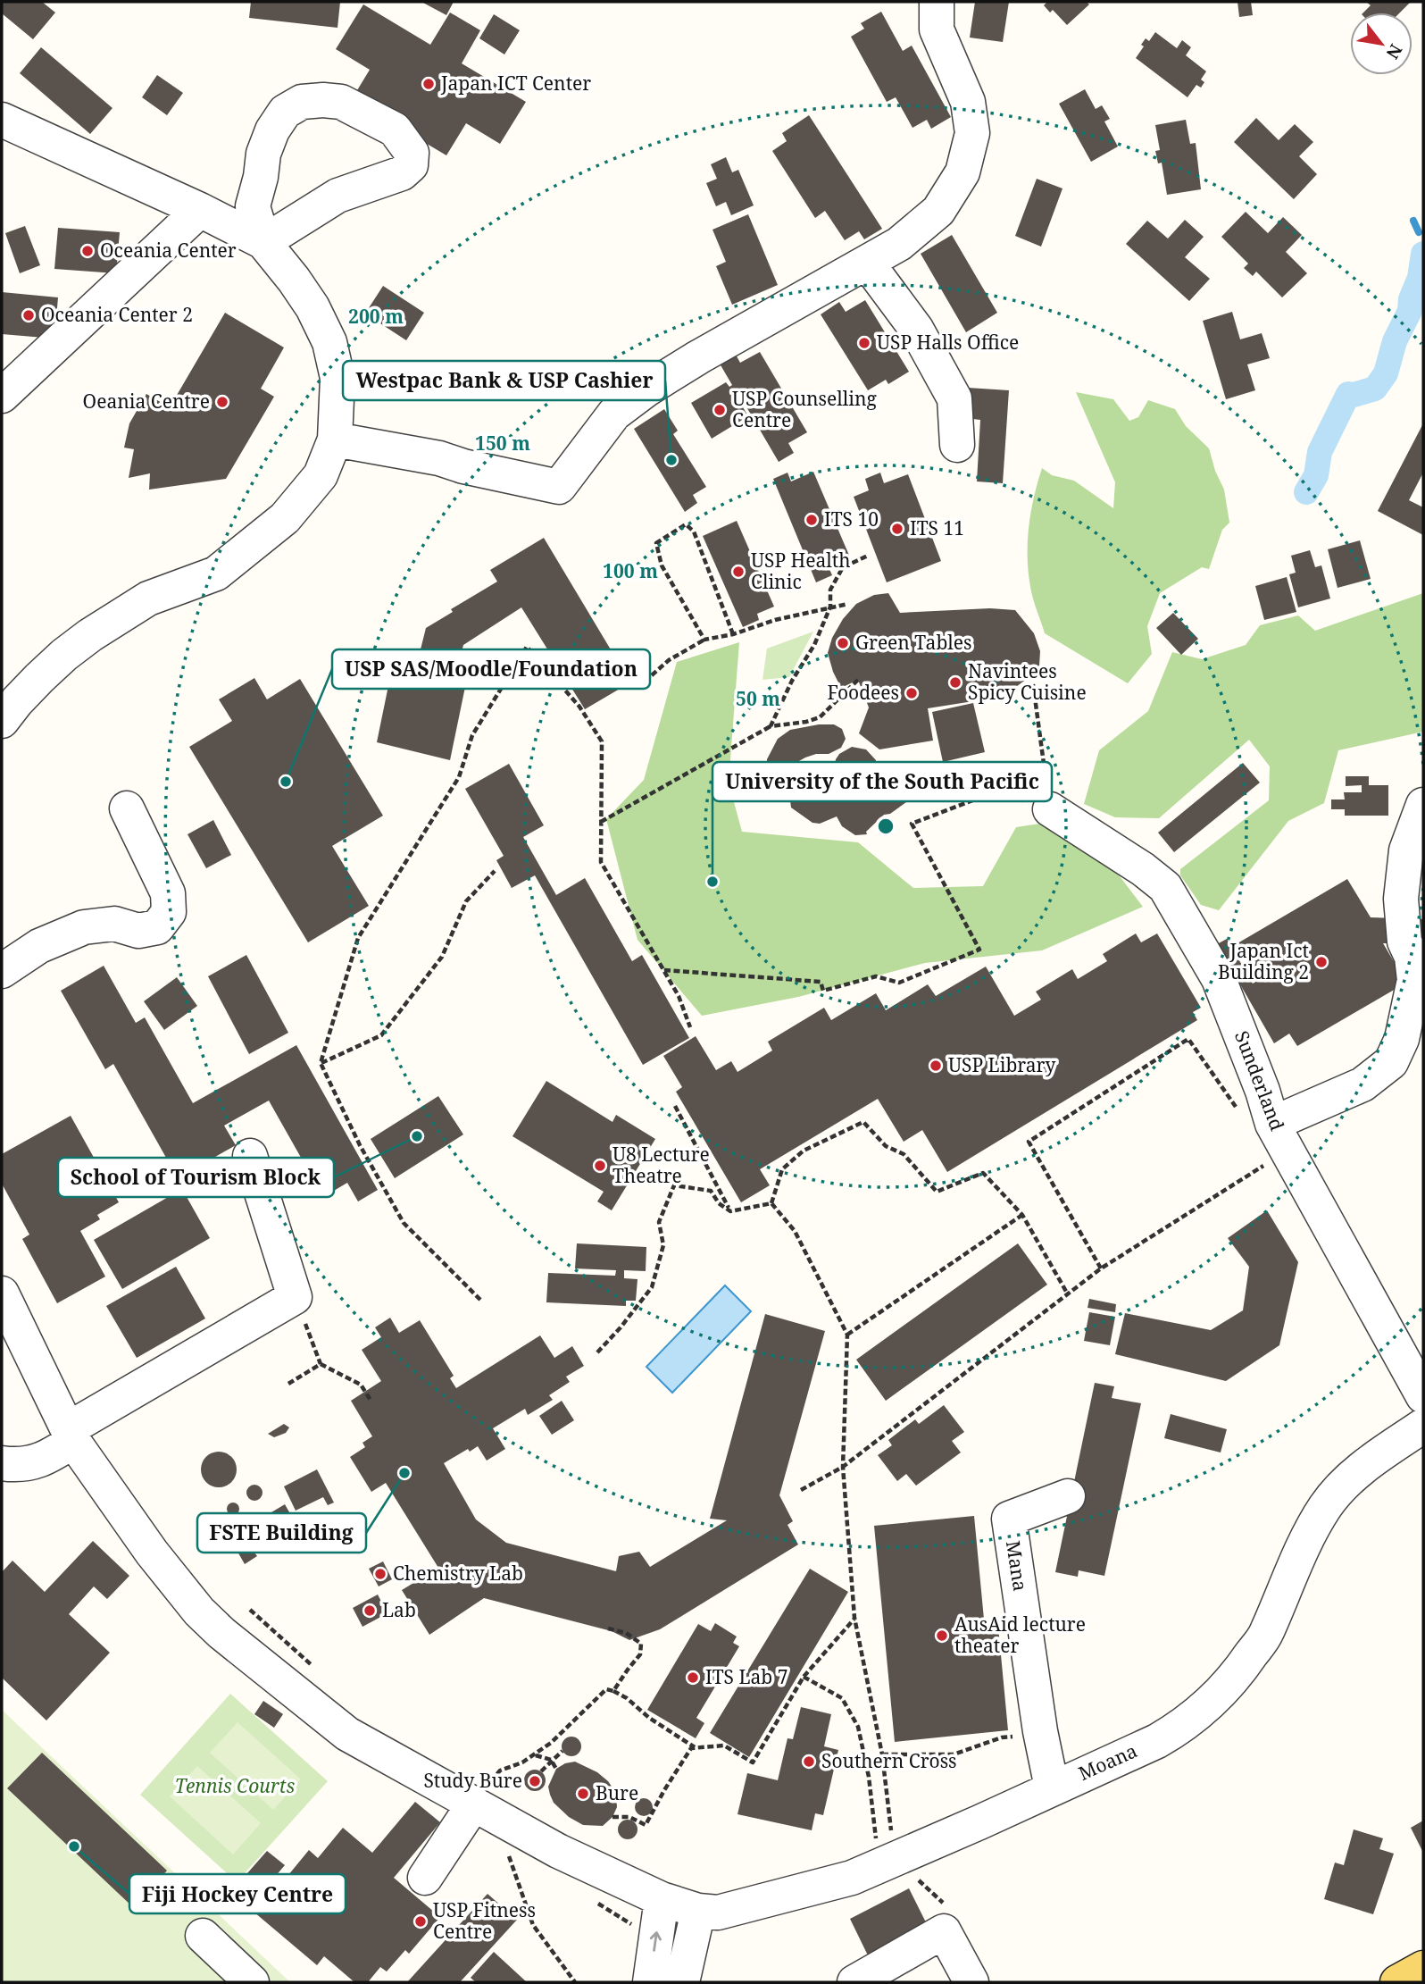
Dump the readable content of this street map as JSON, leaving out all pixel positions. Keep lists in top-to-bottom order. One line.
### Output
{"streets":{"street":["Sunderland","Mana","Moana"]},"crossings":[["Mana","Moana"]],"parks":["Tennis Courts"],"places":["Japan ICT Center","Oceania Center","Oceania Center 2","USP Halls Office","Oeania Centre","USP Counselling Centre","Westpac Bank & USP Cashier","ITS 10","ITS 11","USP Health Clinic","Green Tables","Navintees Spicy Cuisine","Foodees","USP SAS/Moodle/Foundation","University of the South Pacific","Japan Ict Building 2","USP Library","School of Tourism Block","U8 Lecture Theatre","FSTE Building","Chemistry Lab","Lab","AusAid lecture theater","ITS Lab 7","Southern Cross","Study Bure","Bure","Fiji Hockey Centre","USP Fitness Centre"],"north":"bottom right","rings":["200 m","150 m","100 m","50 m"]}
